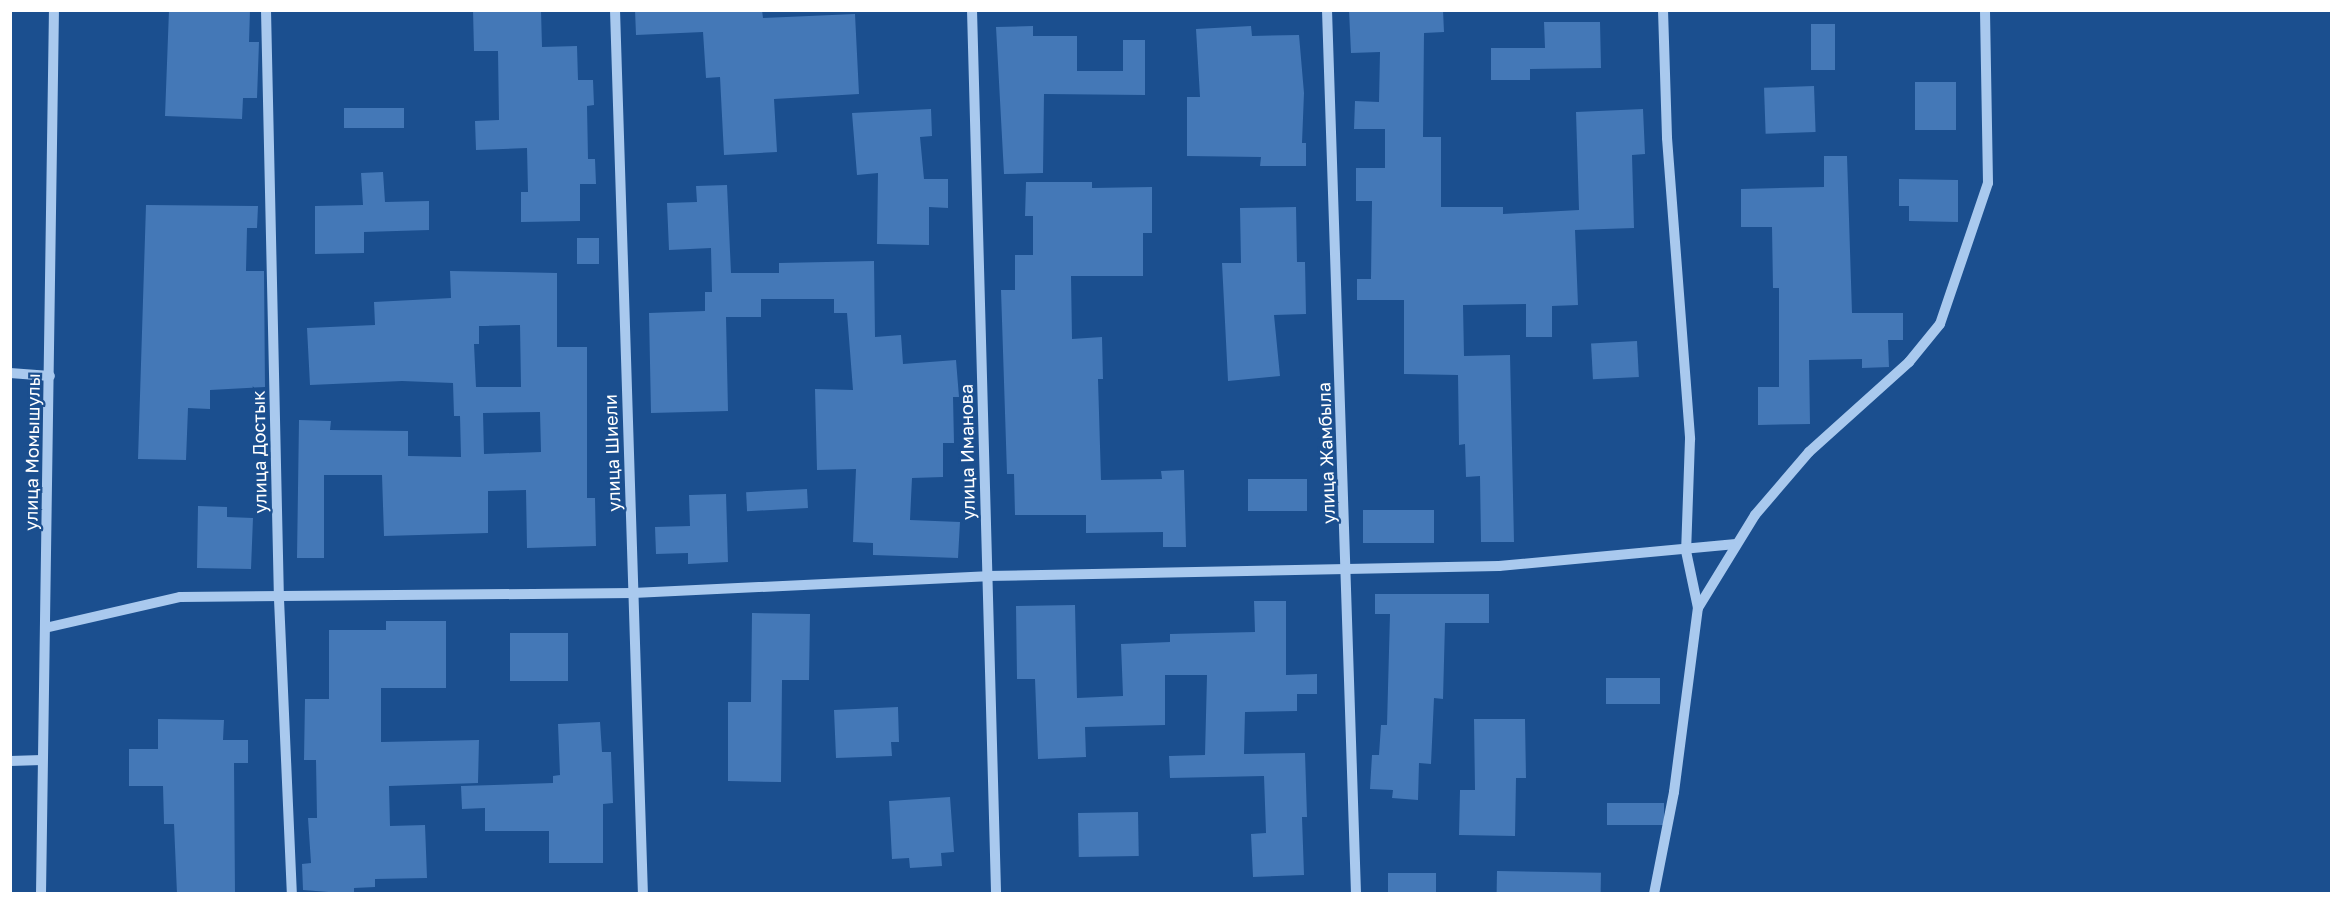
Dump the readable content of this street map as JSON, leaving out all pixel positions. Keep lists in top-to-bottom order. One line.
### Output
{"streets":{"street":["улица Момышулы","улица Достык","улица Иманова","улица Шиели","улица Жамбыла"]}}
